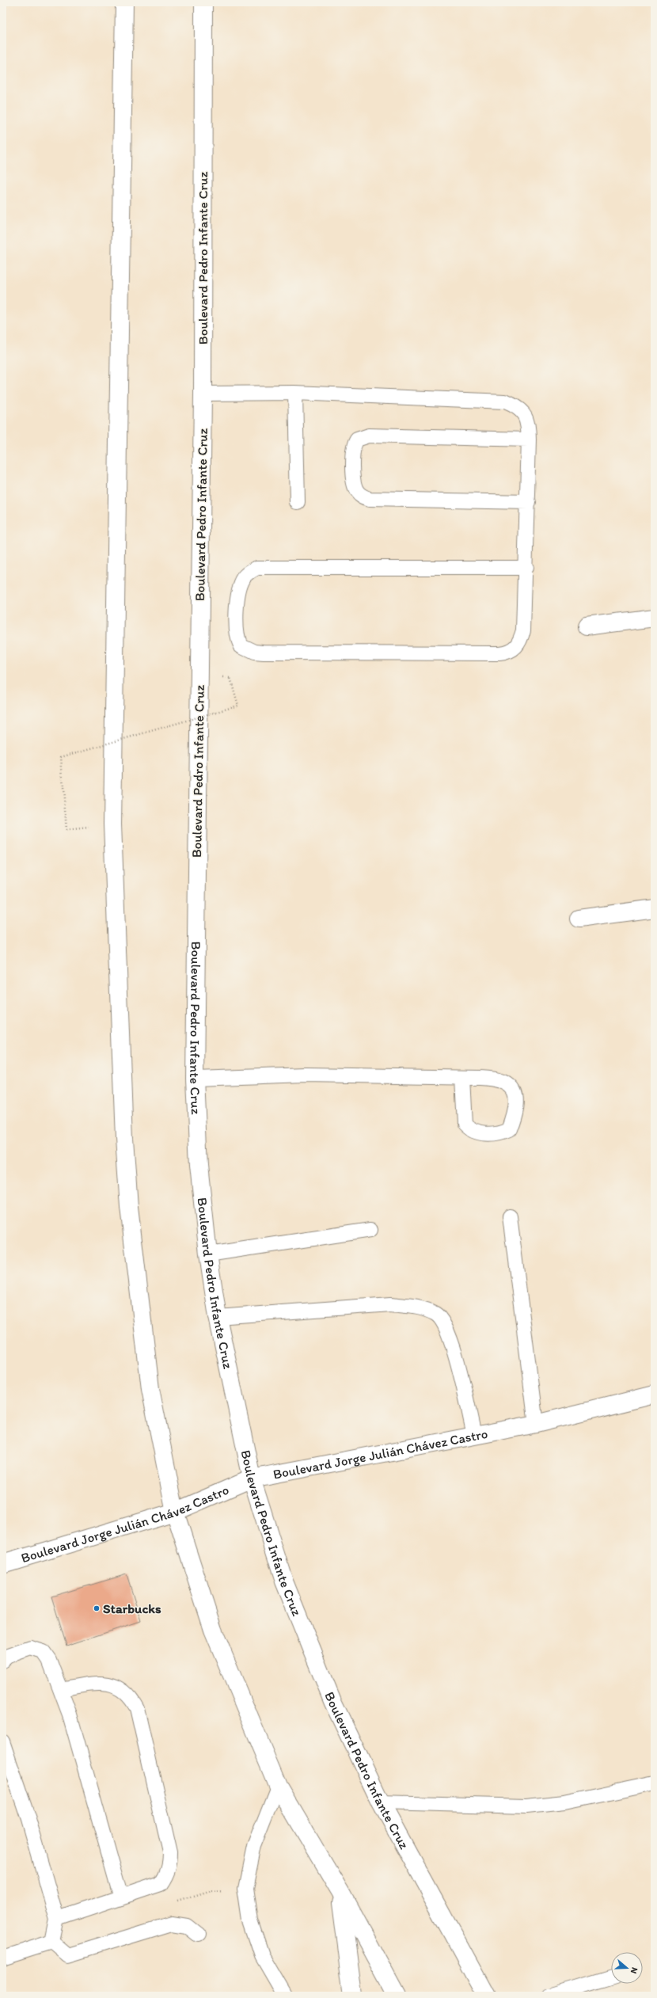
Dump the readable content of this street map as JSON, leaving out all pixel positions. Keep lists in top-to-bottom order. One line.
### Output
{"streets":{"main road":["Boulevard Pedro Infante Cruz","Boulevard Jorge Julián Chávez Castro"]},"crossings":[["Boulevard Pedro Infante Cruz","Boulevard Jorge Julián Chávez Castro"]],"places":["Starbucks"],"north":"right"}
